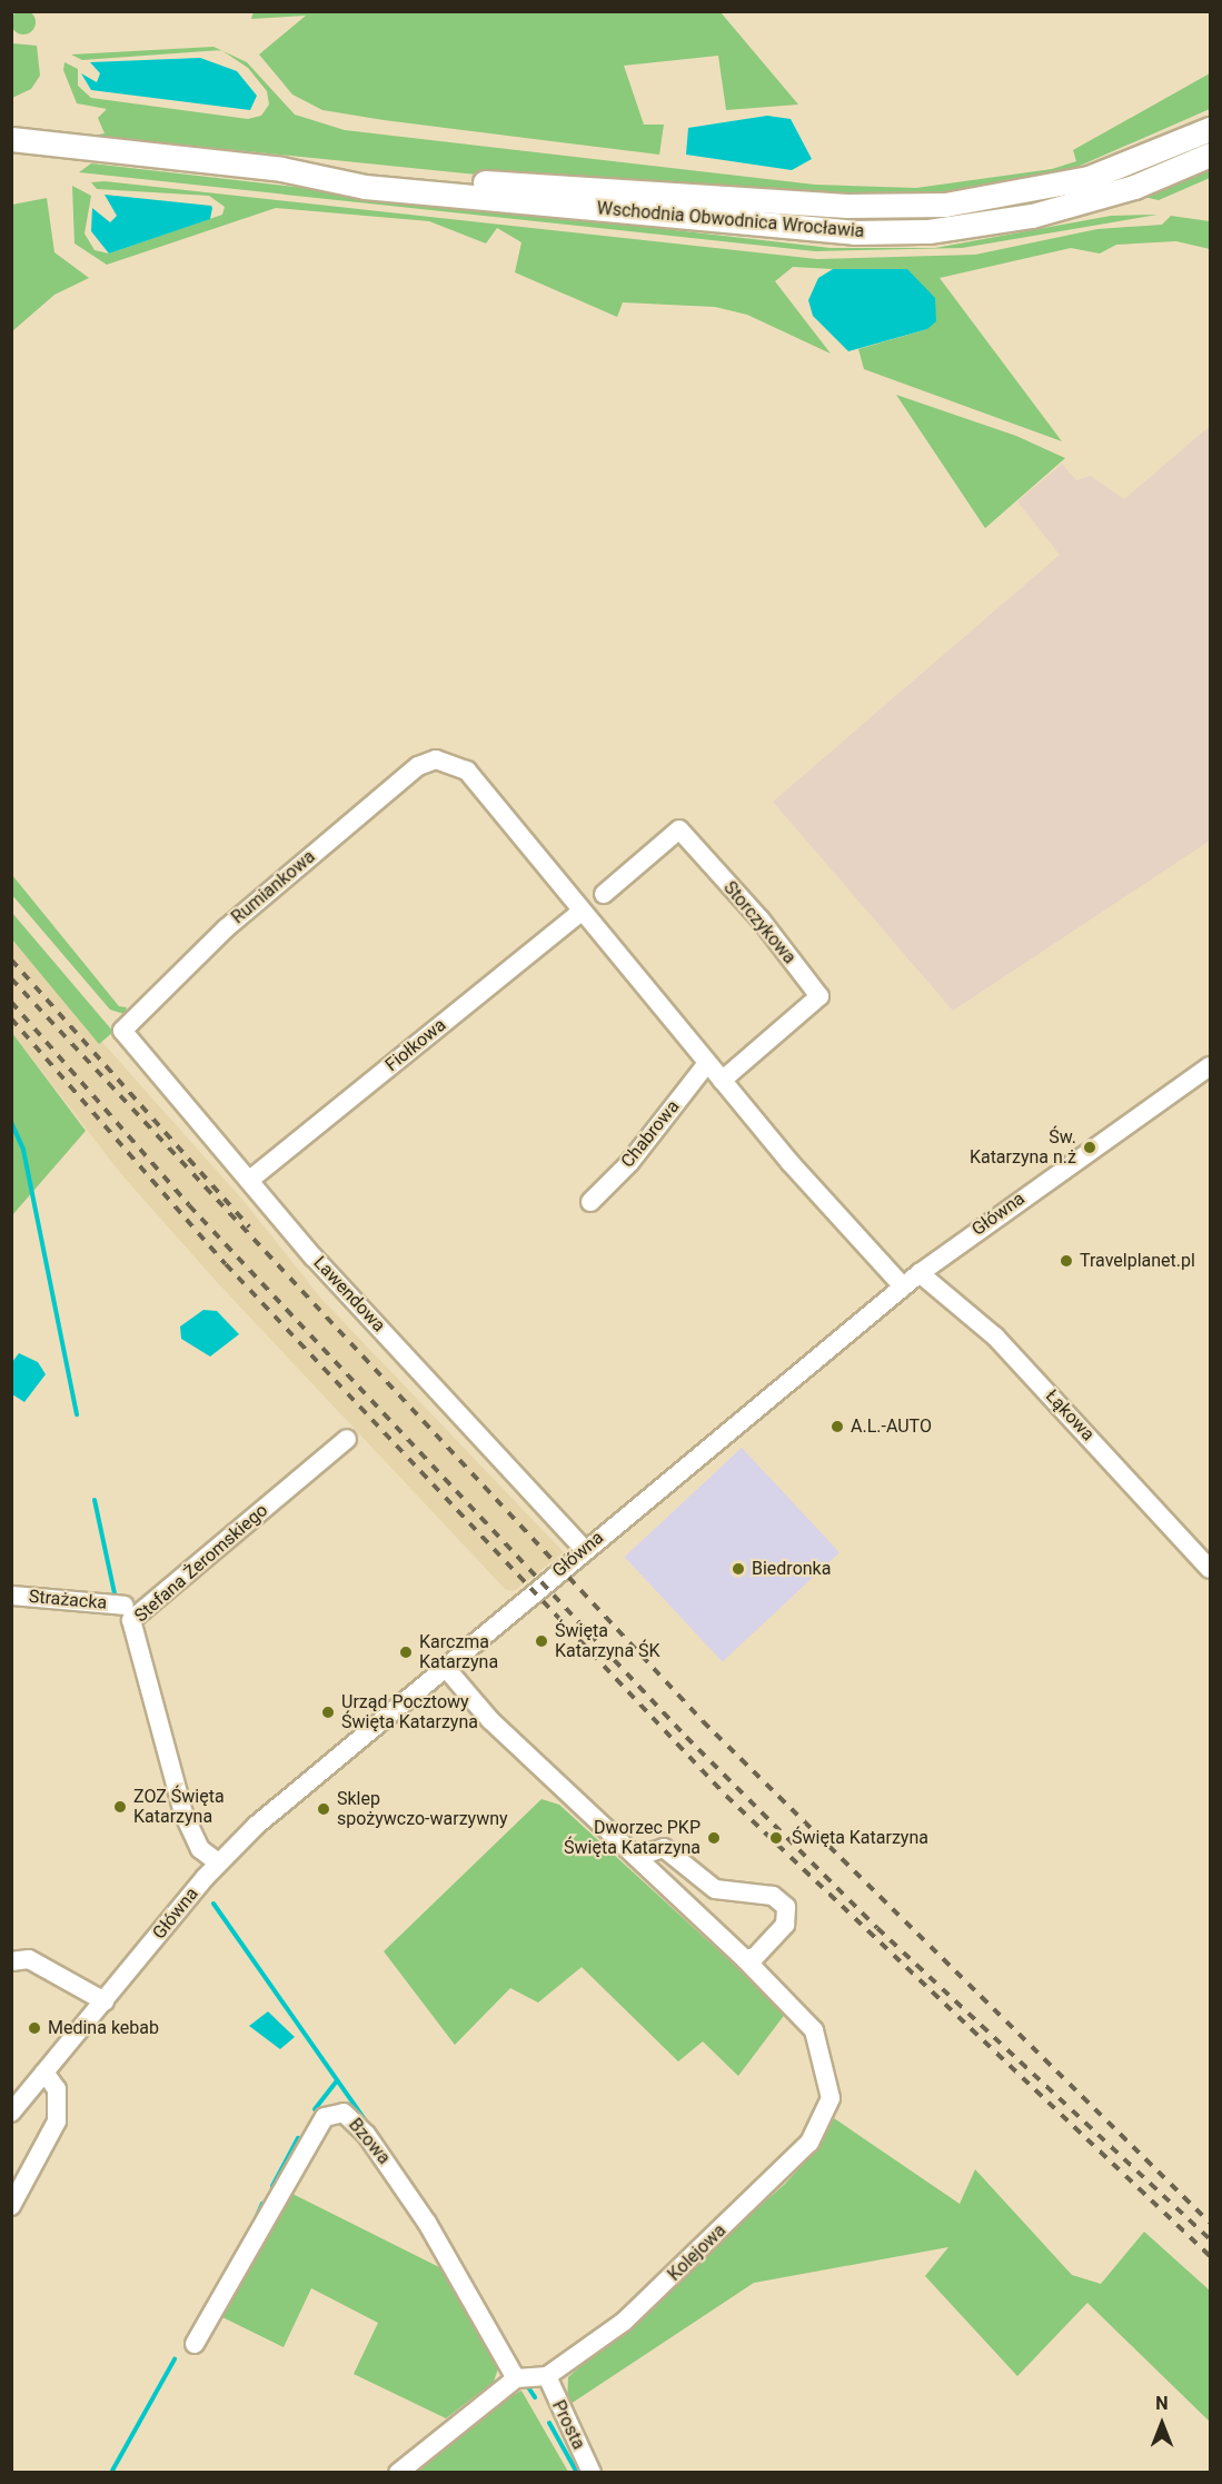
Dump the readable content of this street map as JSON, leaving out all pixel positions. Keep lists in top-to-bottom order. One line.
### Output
{"streets":{"main road":["Wschodnia Obwodnica Wrocławia"],"street":["Rumiankowa","Storczykowa","Fiołkowa","Chabrowa","Główna","Lawendowa","Łąkowa","Stefana Żeromskiego","Strażacka","Bzowa","Kolejowa","Prosta"]},"crossings":[["Rumiankowa","Fiołkowa"],["Rumiankowa","Lawendowa"],["Fiołkowa","Lawendowa"],["Główna","Lawendowa"],["Główna","Łąkowa"],["Główna","Stefana Żeromskiego"],["Główna","Kolejowa"],["Kolejowa","Prosta"]],"places":["Św. Katarzyna n.ż","Travelplanet.pl","A.L.-AUTO","Biedronka","Święta Katarzyna ŚK","Karczma Katarzyna","Urząd Pocztowy Święta Katarzyna","ZOZ Święta Katarzyna","Sklep spożywczo-warzywny","Dworzec PKP Święta Katarzyna","Święta Katarzyna","Medina kebab"],"north":"top"}
